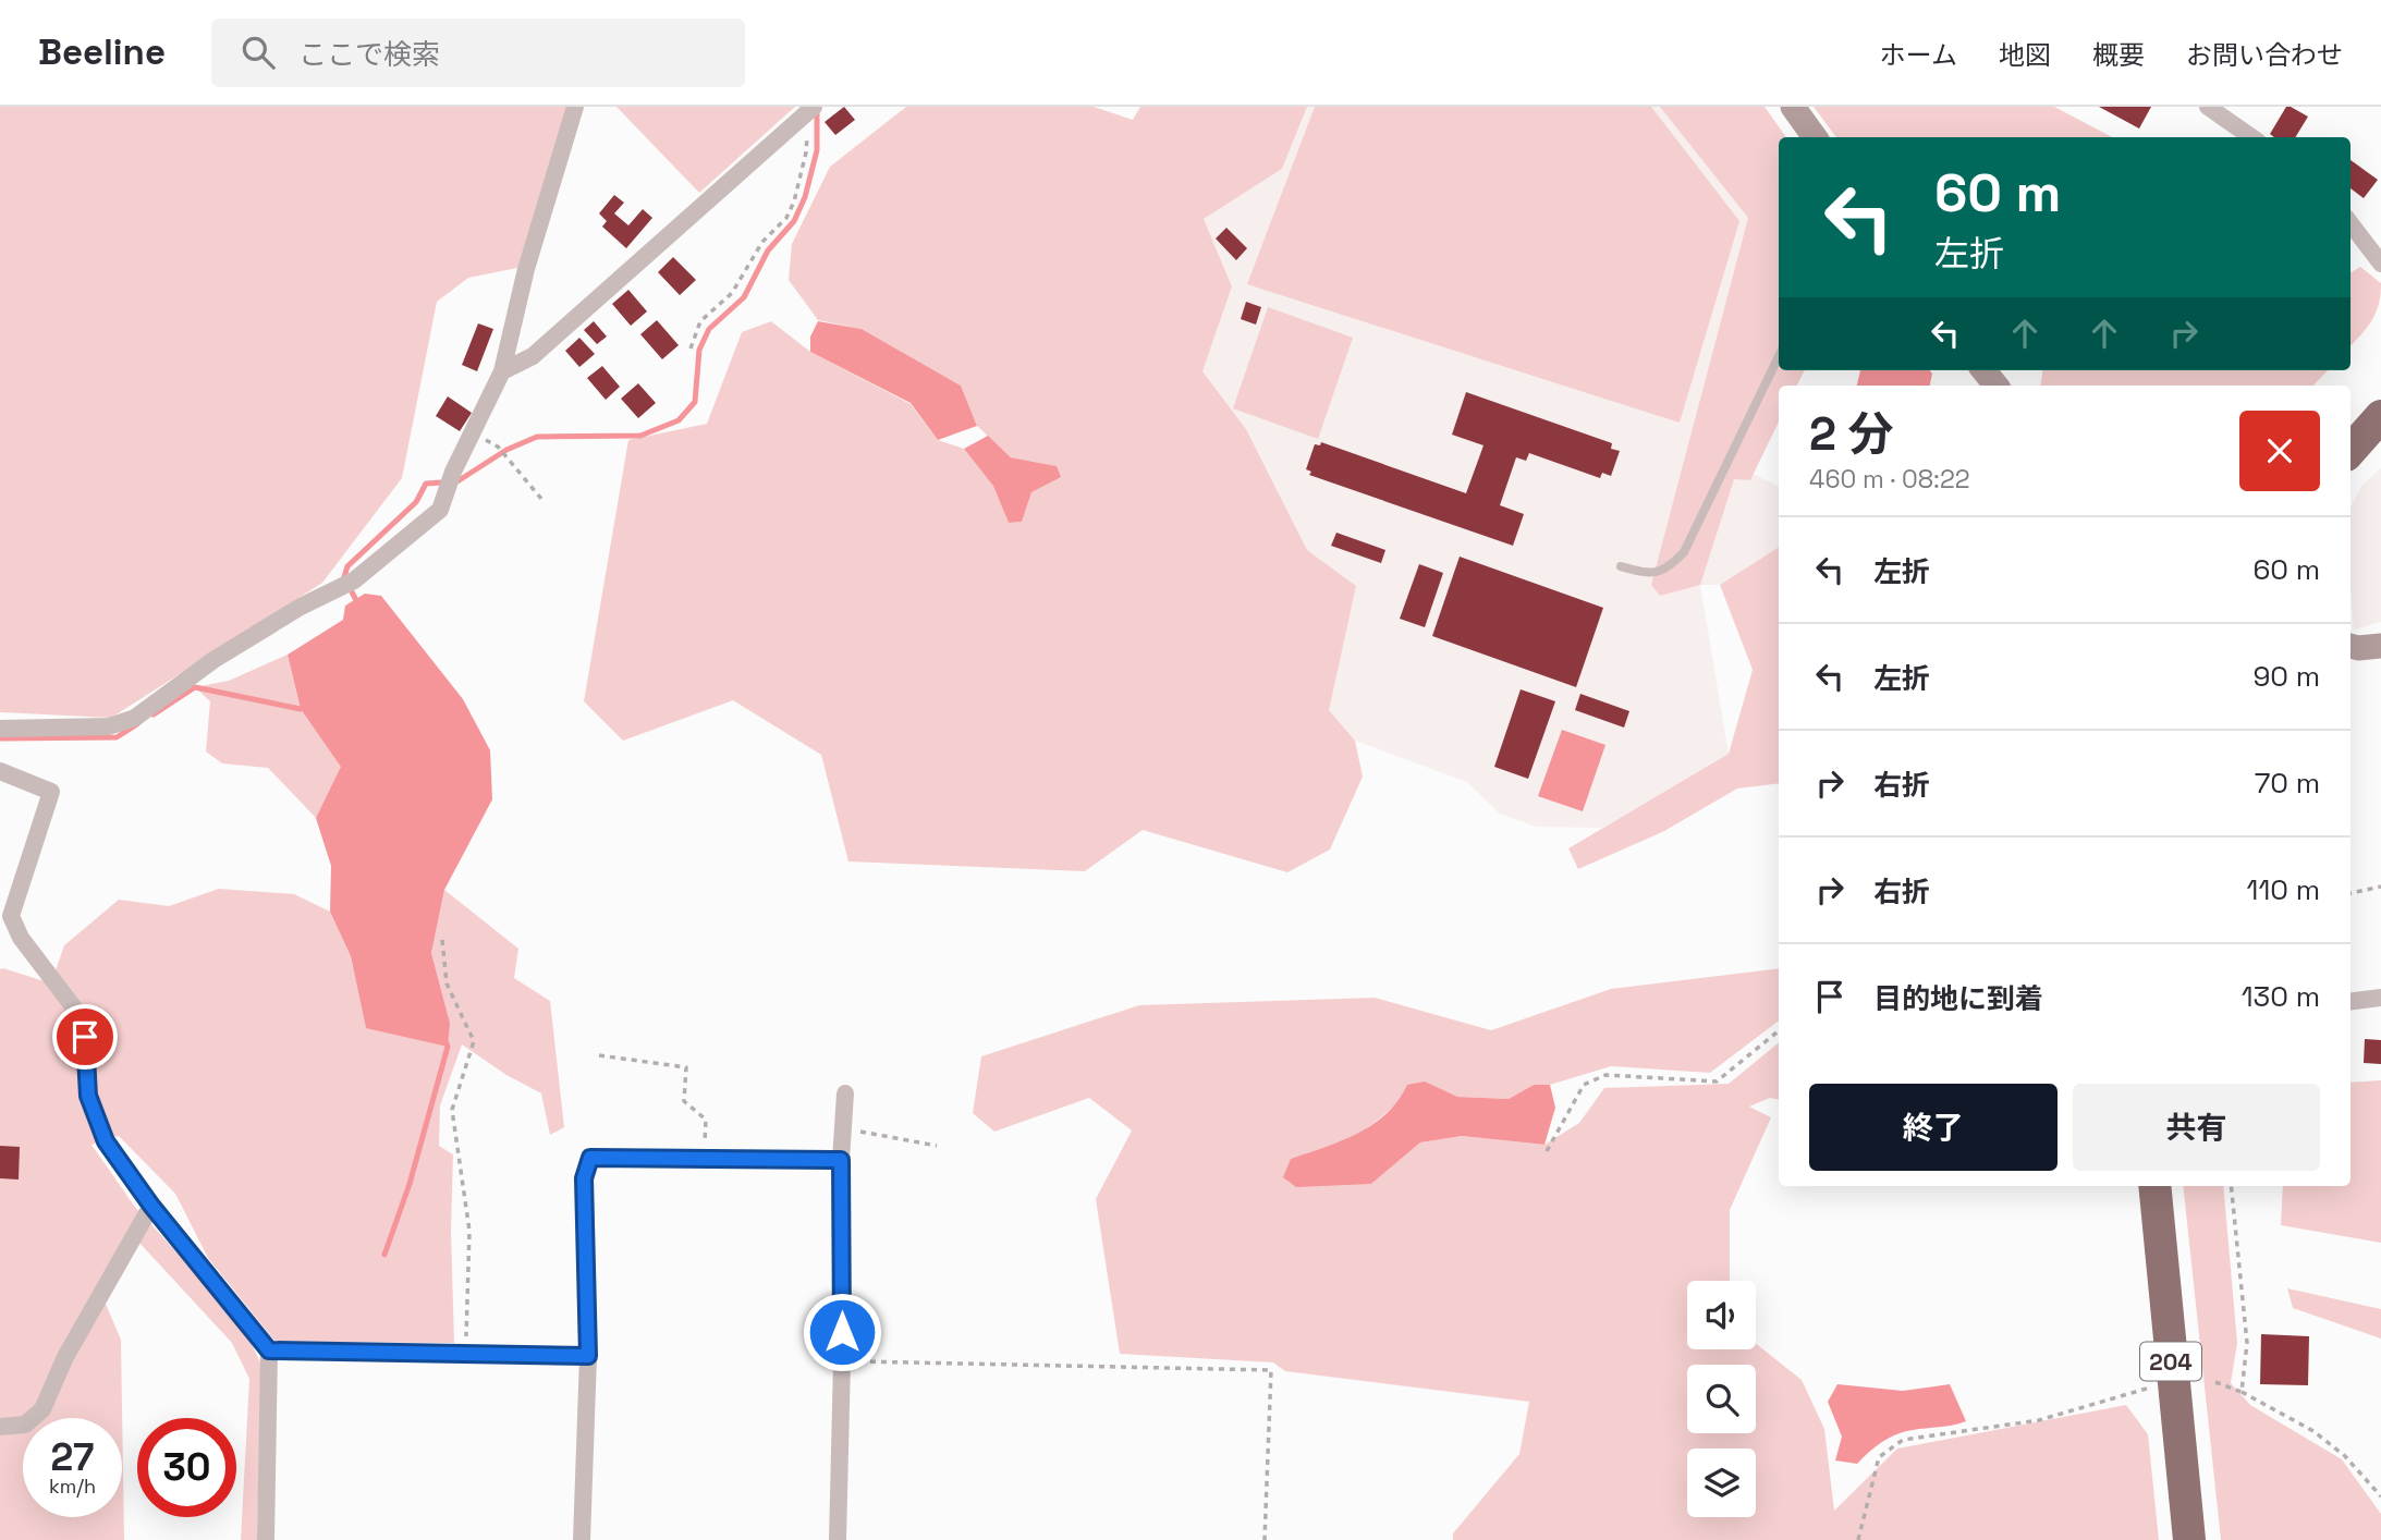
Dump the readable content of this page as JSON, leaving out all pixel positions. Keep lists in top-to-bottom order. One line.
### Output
{"streets":{"highway":["204"]},"page":{"header":"Beeline","search":"ここで検索","nav":["ホーム","地図","概要","お問い合わせ"],"turn":["60 m","左折"],"heading":["2 分","460 m · 08:22"],"list":[{"name":"左折","value":"60 m"},{"name":"左折","value":"90 m"},{"name":"右折","value":"70 m"},{"name":"右折","value":"110 m"},{"name":"目的地に到着","value":"130 m"}],"buttons":["終了","共有"],"speed":"27 km/h","limit":"30"}}
